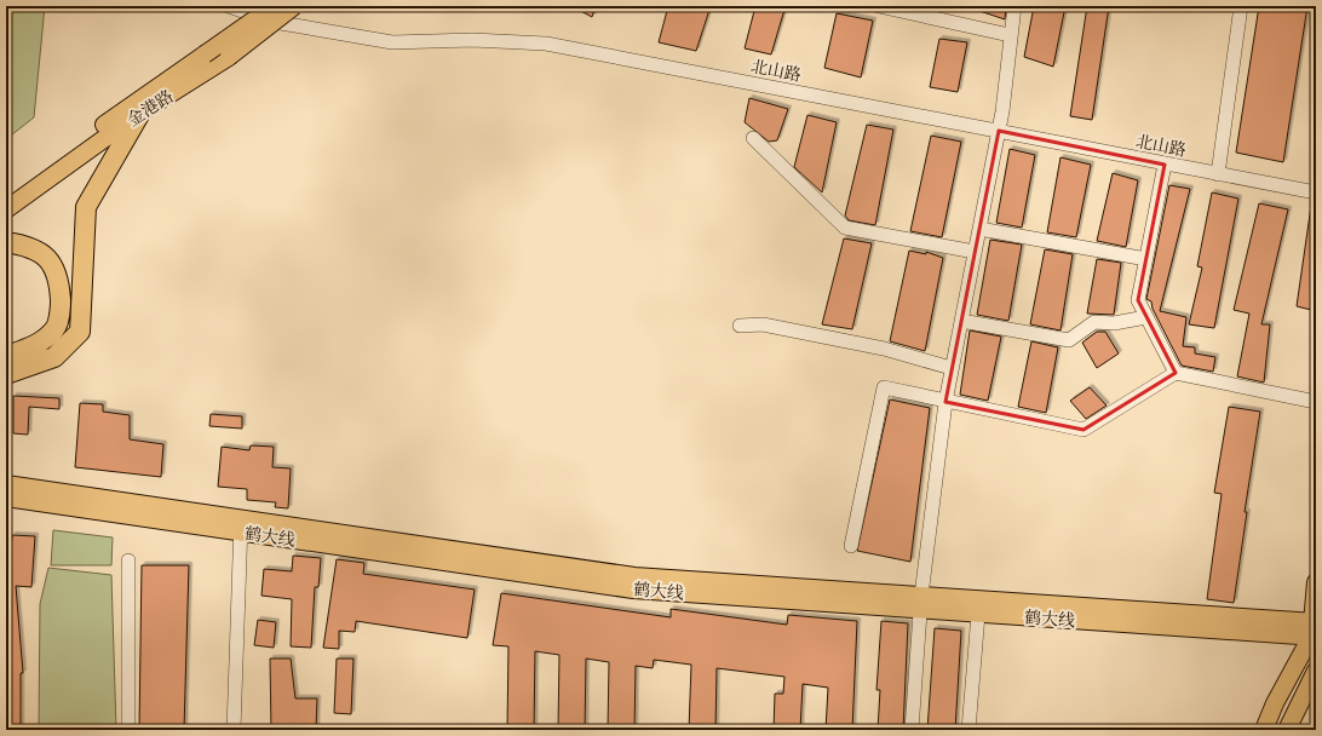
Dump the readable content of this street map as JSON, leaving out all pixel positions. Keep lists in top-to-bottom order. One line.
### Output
{"streets":{"main road":["金港路","鹤大线"],"street":["北山路"]}}
